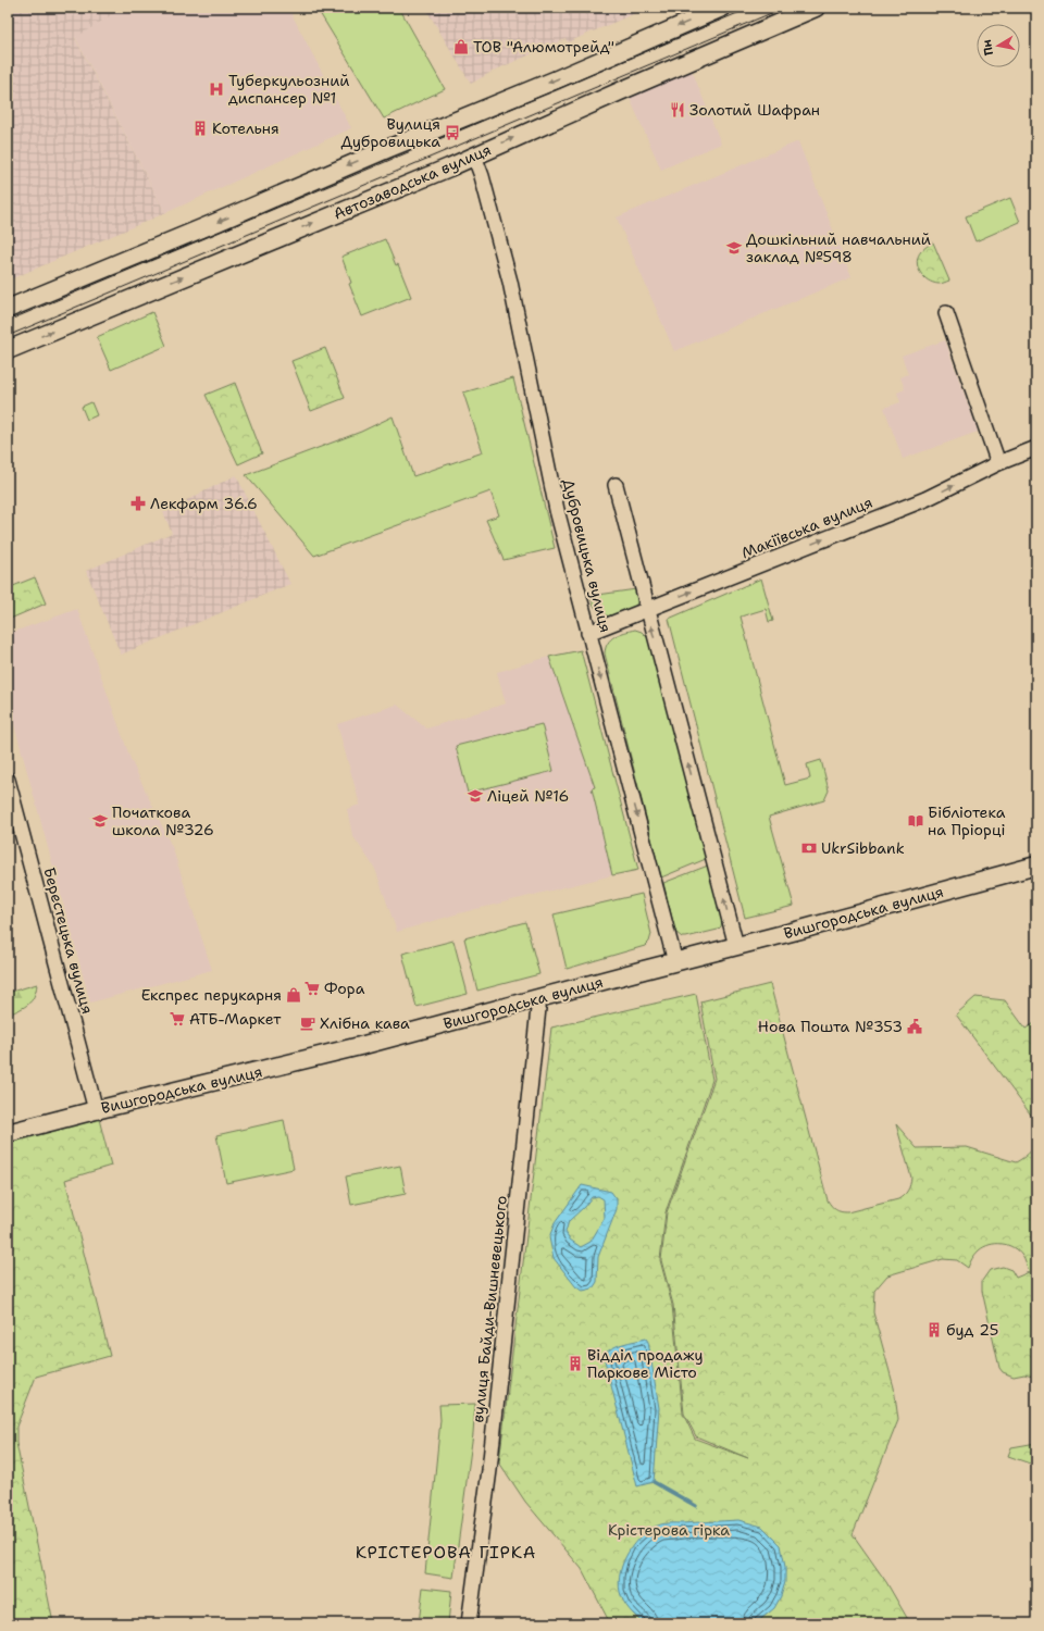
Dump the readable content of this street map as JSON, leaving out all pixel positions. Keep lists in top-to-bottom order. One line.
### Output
{"streets":{"main road":["Автозаводська вулиця","Вишгородська вулиця"],"street":["Макіївська вулиця","Дубровицька вулиця","Берестецька вулиця","вулиця Байди-Вишневецького"]},"crossings":[["Автозаводська вулиця","Дубровицька вулиця"],["Макіївська вулиця","Дубровицька вулиця"],["Дубровицька вулиця","Вишгородська вулиця"],["Вишгородська вулиця","Берестецька вулиця"],["Вишгородська вулиця","вулиця Байди-Вишневецького"]],"one_way":["Макіївська вулиця"],"districts":["КРІСТЕРОВА ГІРКА"],"parks":["Крістерова гірка"],"places":{"shop":["ТОВ \"Алюмотрейд\"","Експрес перукарня"],"hospital":["Туберкульозний диспансер №1"],"restaurant":["Золотий Шафран"],"building":["Котельня","буд 25","Відділ продажу Паркове Місто"],"bus stop":["Вулиця Дубровицька"],"school or university":["Дошкільний навчальний заклад №598","Ліцей №16","Початкова школа №326"],"pharmacy":["Лекфарм 36.6"],"library":["Бібліотека на Пріорці"],"bank":["UkrSibbank"],"supermarket":["Фора","АТБ-Маркет"],"cafe":["Хлібна кава"],"public building":["Нова Пошта №353"]},"north":"left"}
